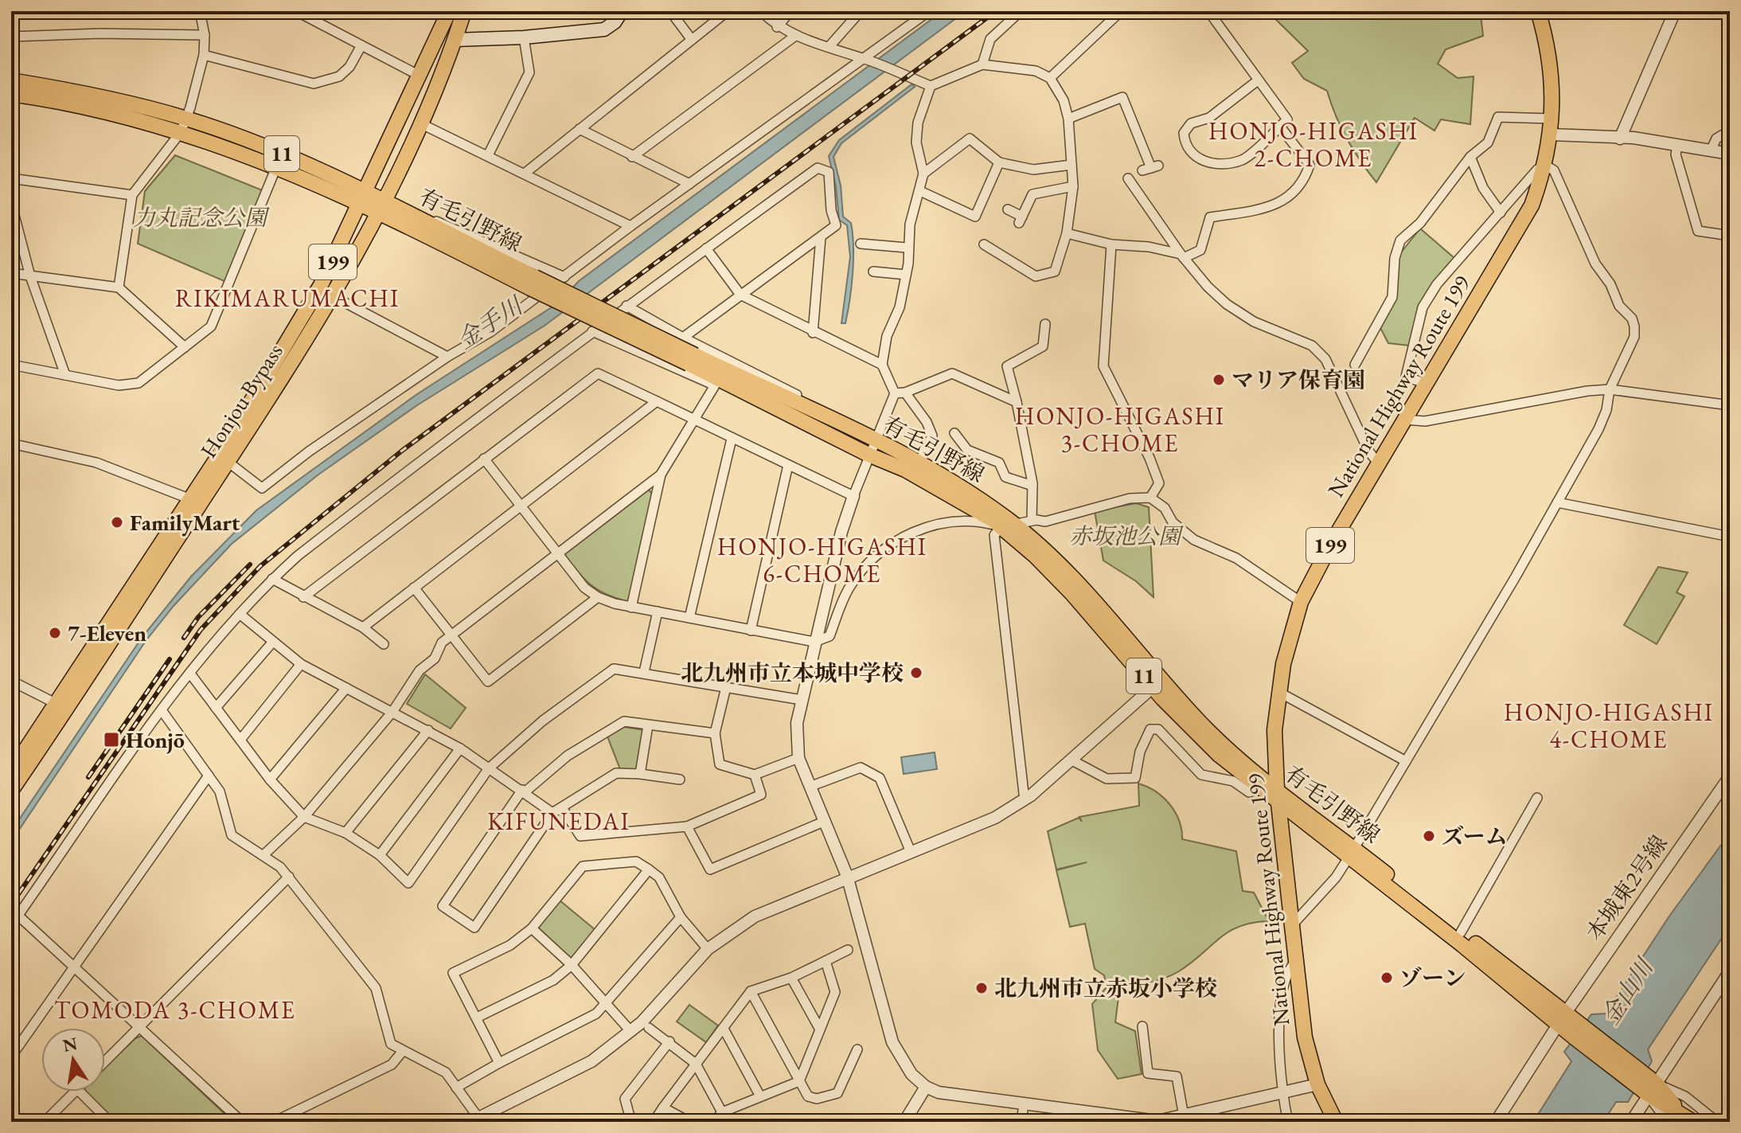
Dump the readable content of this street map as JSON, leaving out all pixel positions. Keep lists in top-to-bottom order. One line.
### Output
{"streets":{"main road":["11","有毛引野線","199","National Highway Route 199","Honjou Bypass"],"street":["本城東2号線"]},"crossings":[["有毛引野線","National Highway Route 199"],["有毛引野線","Honjou Bypass"],["有毛引野線","本城東2号線"]],"districts":["HONJO-HIGASHI 2-CHOME","RIKIMARUMACHI","HONJO-HIGASHI 3-CHOME","HONJO-HIGASHI 6-CHOME","HONJO-HIGASHI 4-CHOME","KIFUNEDAI","TOMODA 3-CHOME"],"water":["金手川","金山川"],"parks":["力丸記念公園","赤坂池公園"],"places":{"other":["マリア保育園","FamilyMart","7-Eleven","北九州市立本城中学校","ズーム","ゾーン","北九州市立赤坂小学校"],"transit":["Honjō"]},"north":"top"}
